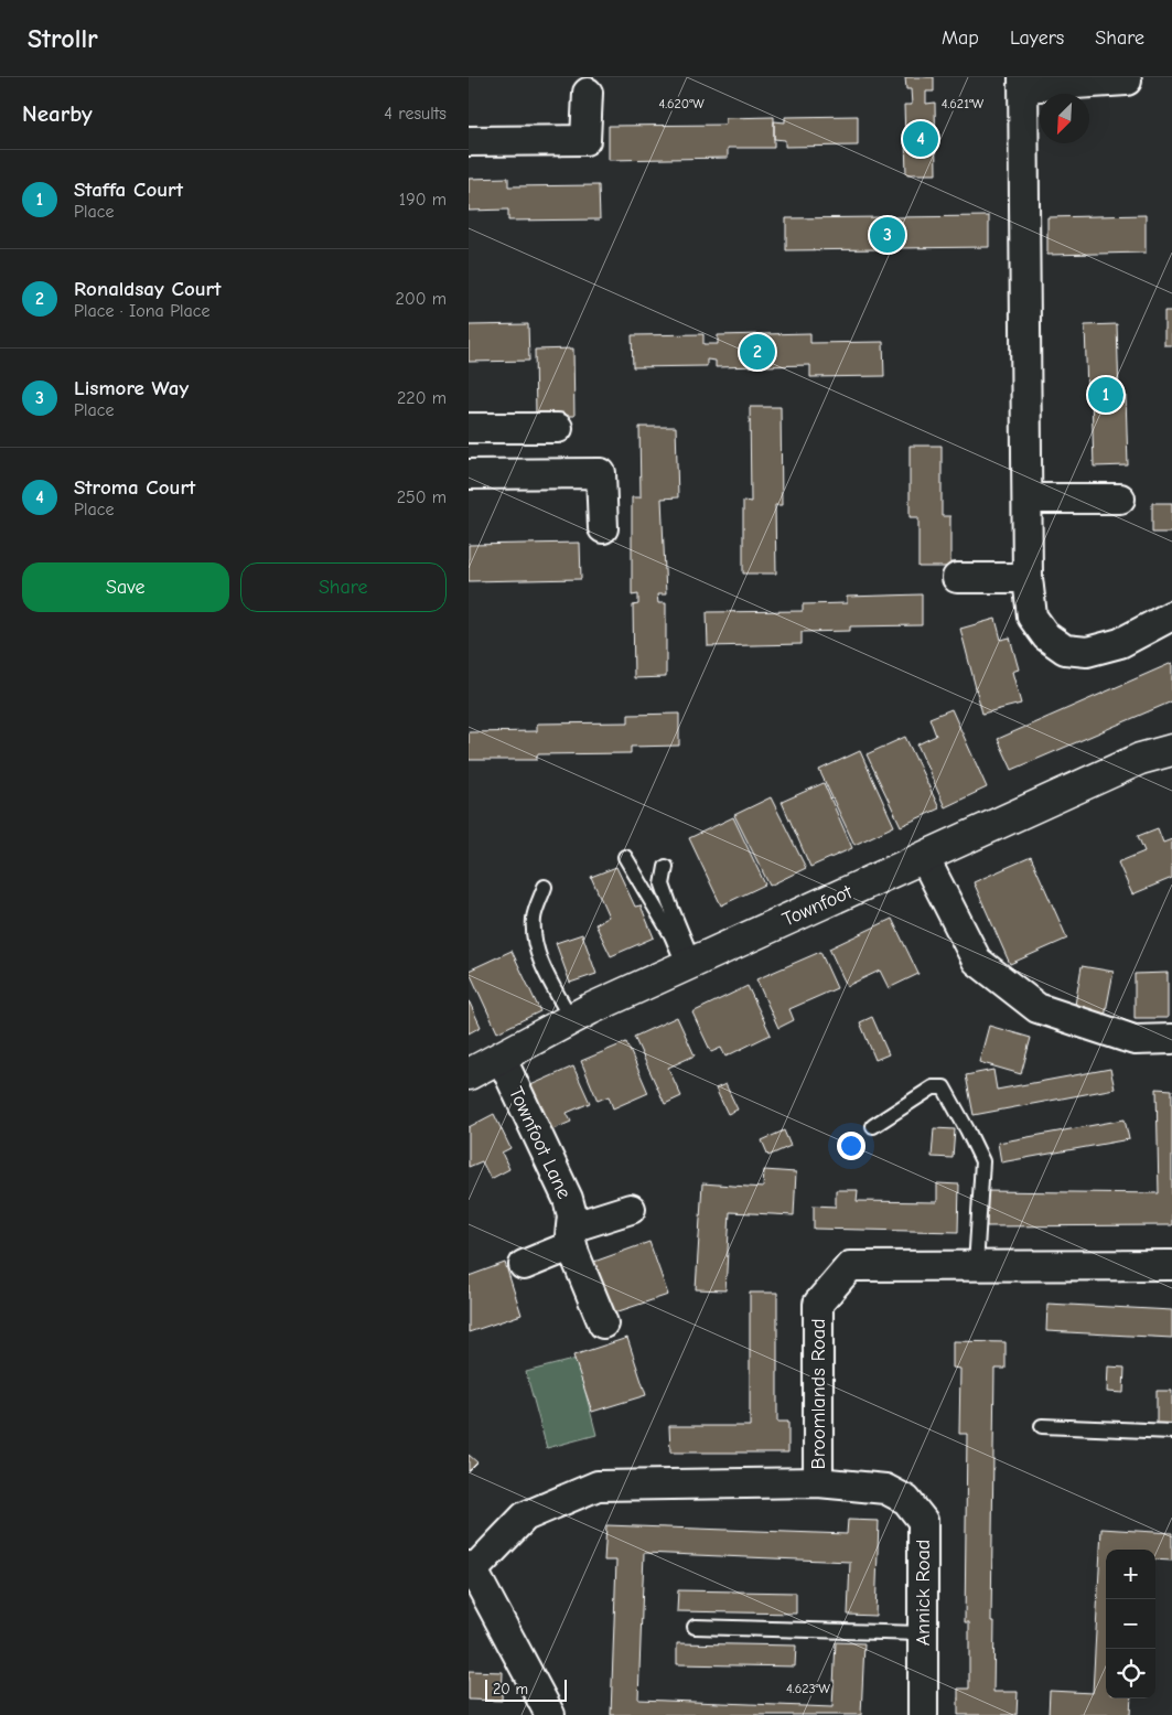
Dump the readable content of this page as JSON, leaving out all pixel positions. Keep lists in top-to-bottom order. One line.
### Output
{"streets":{"main road":["Townfoot"],"street":["Townfoot Lane","Broomlands Road","Annick Road"]},"crossings":[["Townfoot","Townfoot Lane"],["Broomlands Road","Annick Road"]],"scale_bar":"20 m","north":"bottom left","page":{"header":"Strollr","nav":["Map","Layers","Share"],"heading":["Nearby","4 results"],"pins":["4","3","2","1"],"list":[{"mark":"1","name":"Staffa Court","note":"Place","value":"190 m"},{"mark":"2","name":"Ronaldsay Court","note":"Place · Iona Place","value":"200 m"},{"mark":"3","name":"Lismore Way","note":"Place","value":"220 m"},{"mark":"4","name":"Stroma Court","note":"Place","value":"250 m"}],"buttons":["Save","Share"],"map_buttons":["+","−"],"scale":"20 m"},"coordinates":["4.621°W","4.620°W","4.623°W"]}
